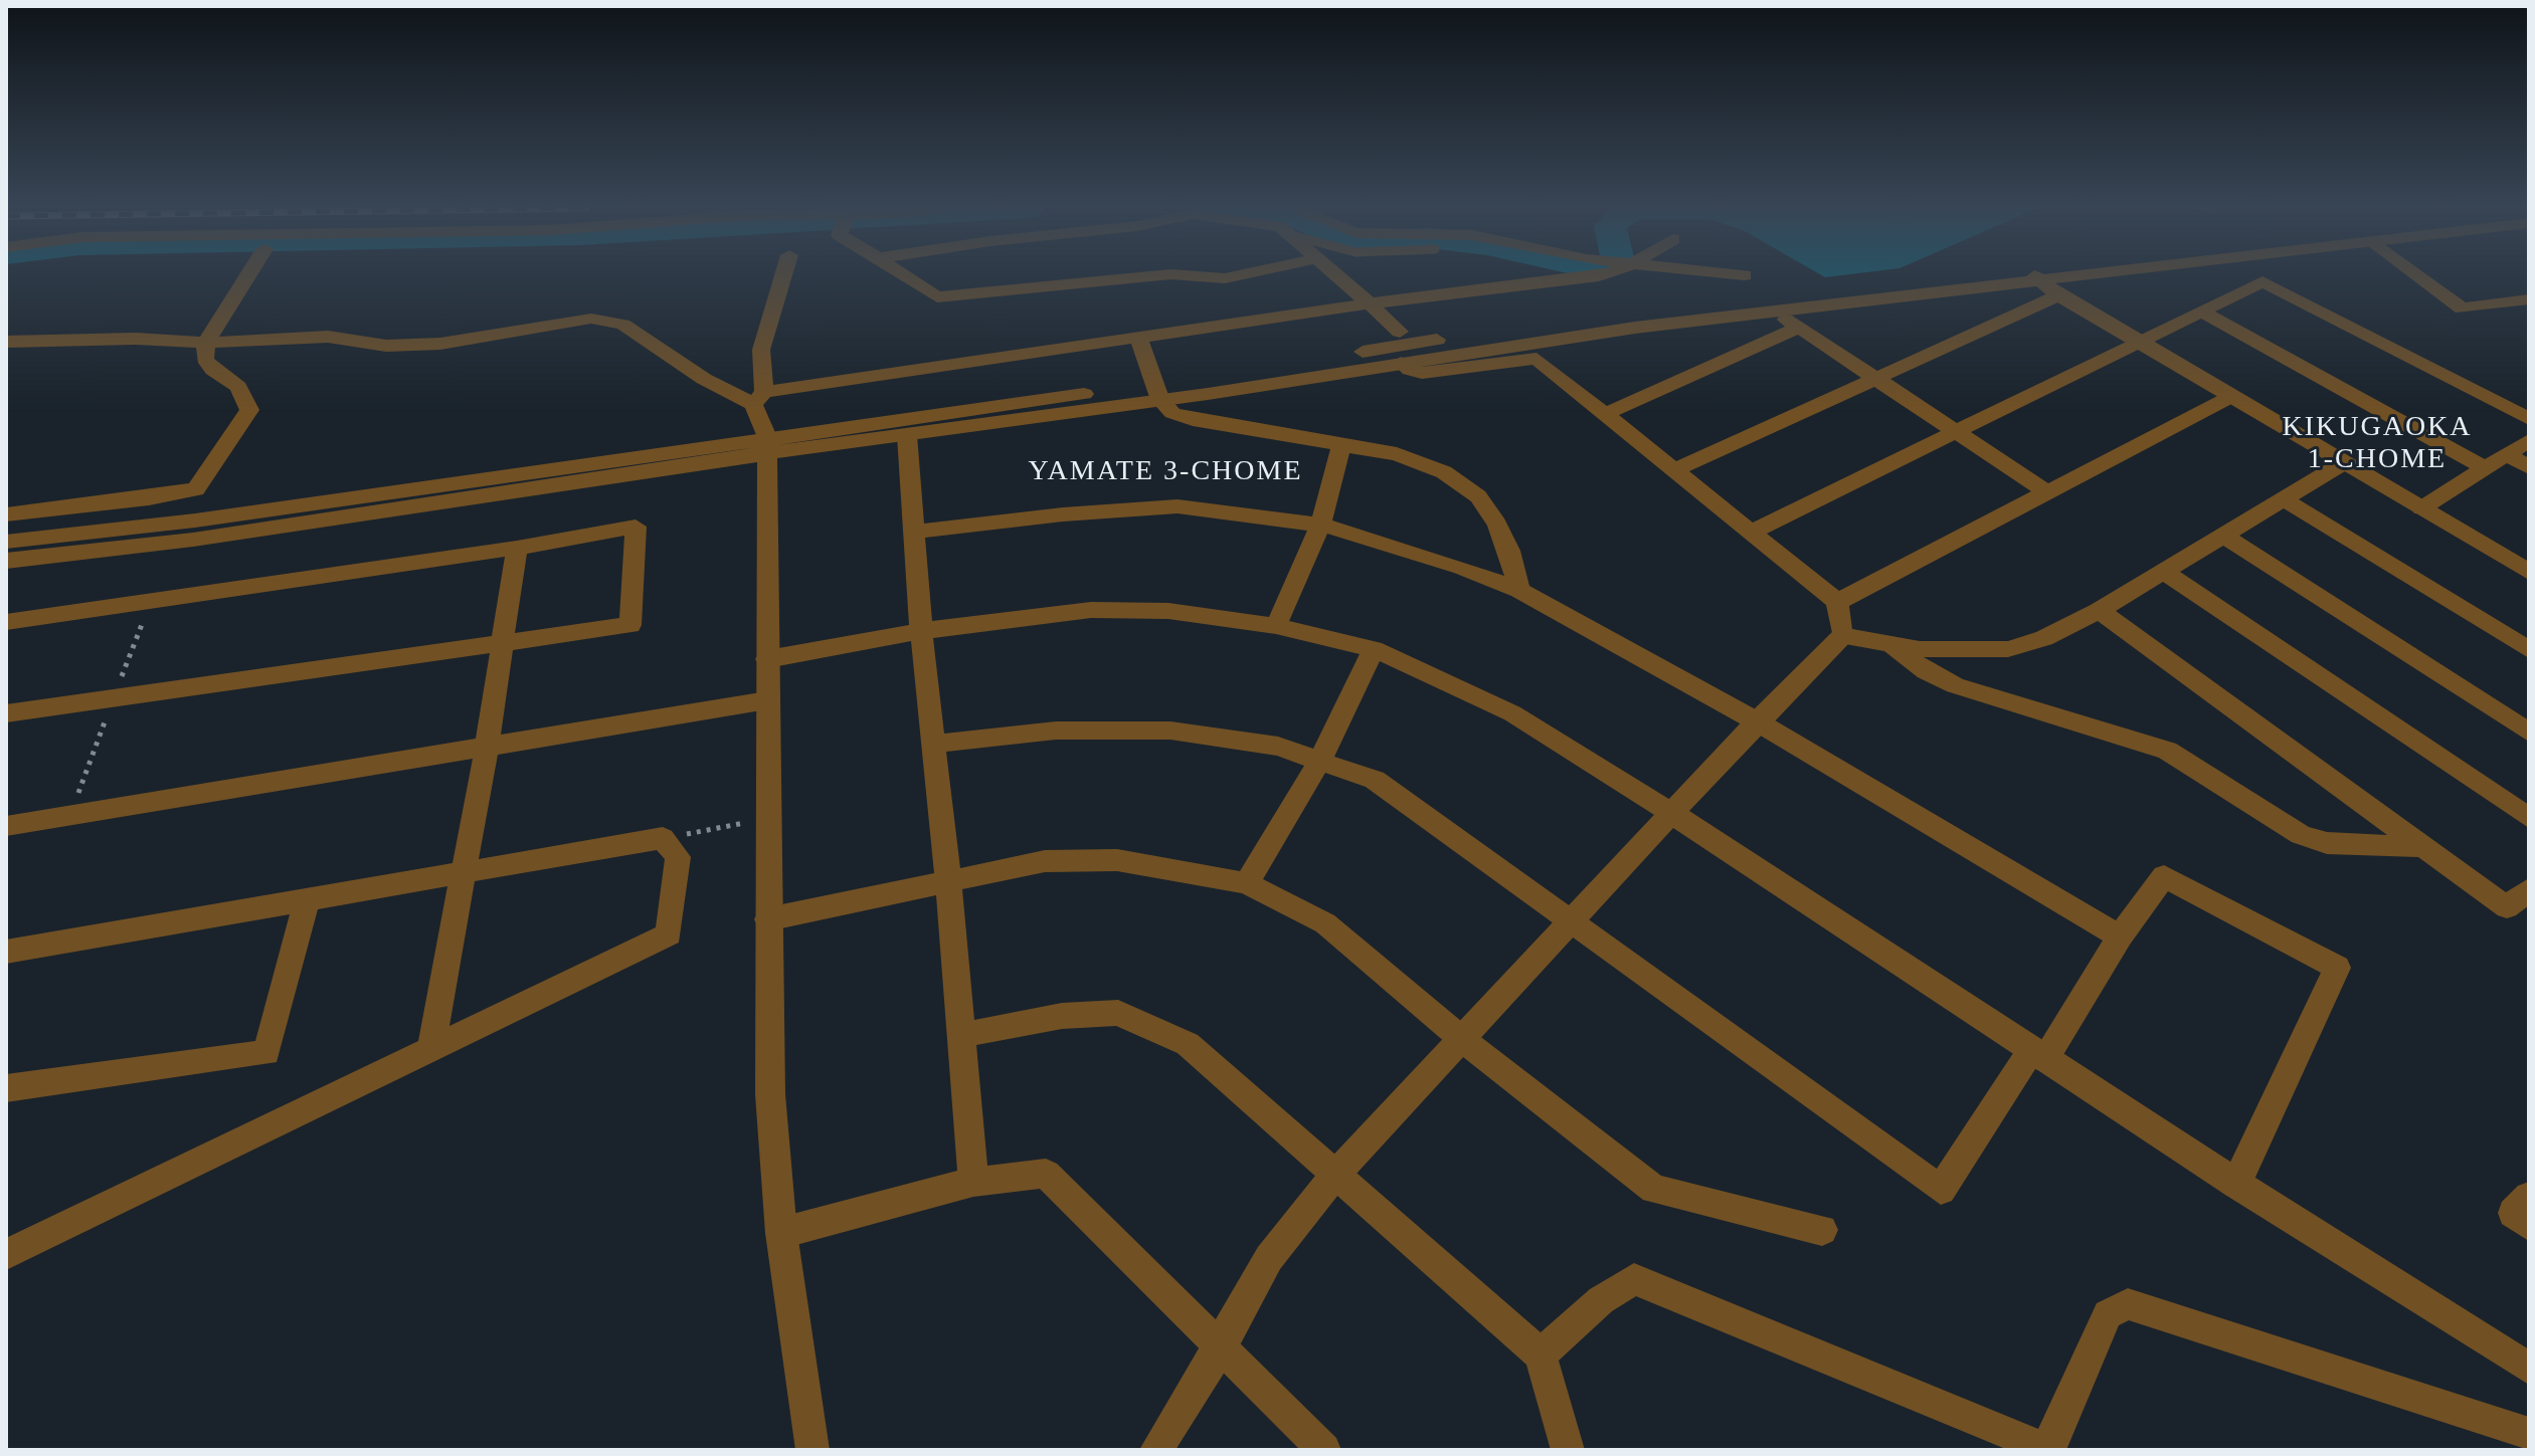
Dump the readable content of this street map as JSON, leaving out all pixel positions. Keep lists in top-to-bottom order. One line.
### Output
{"districts":["KIKUGAOKA 1-CHOME","YAMATE 3-CHOME"]}
